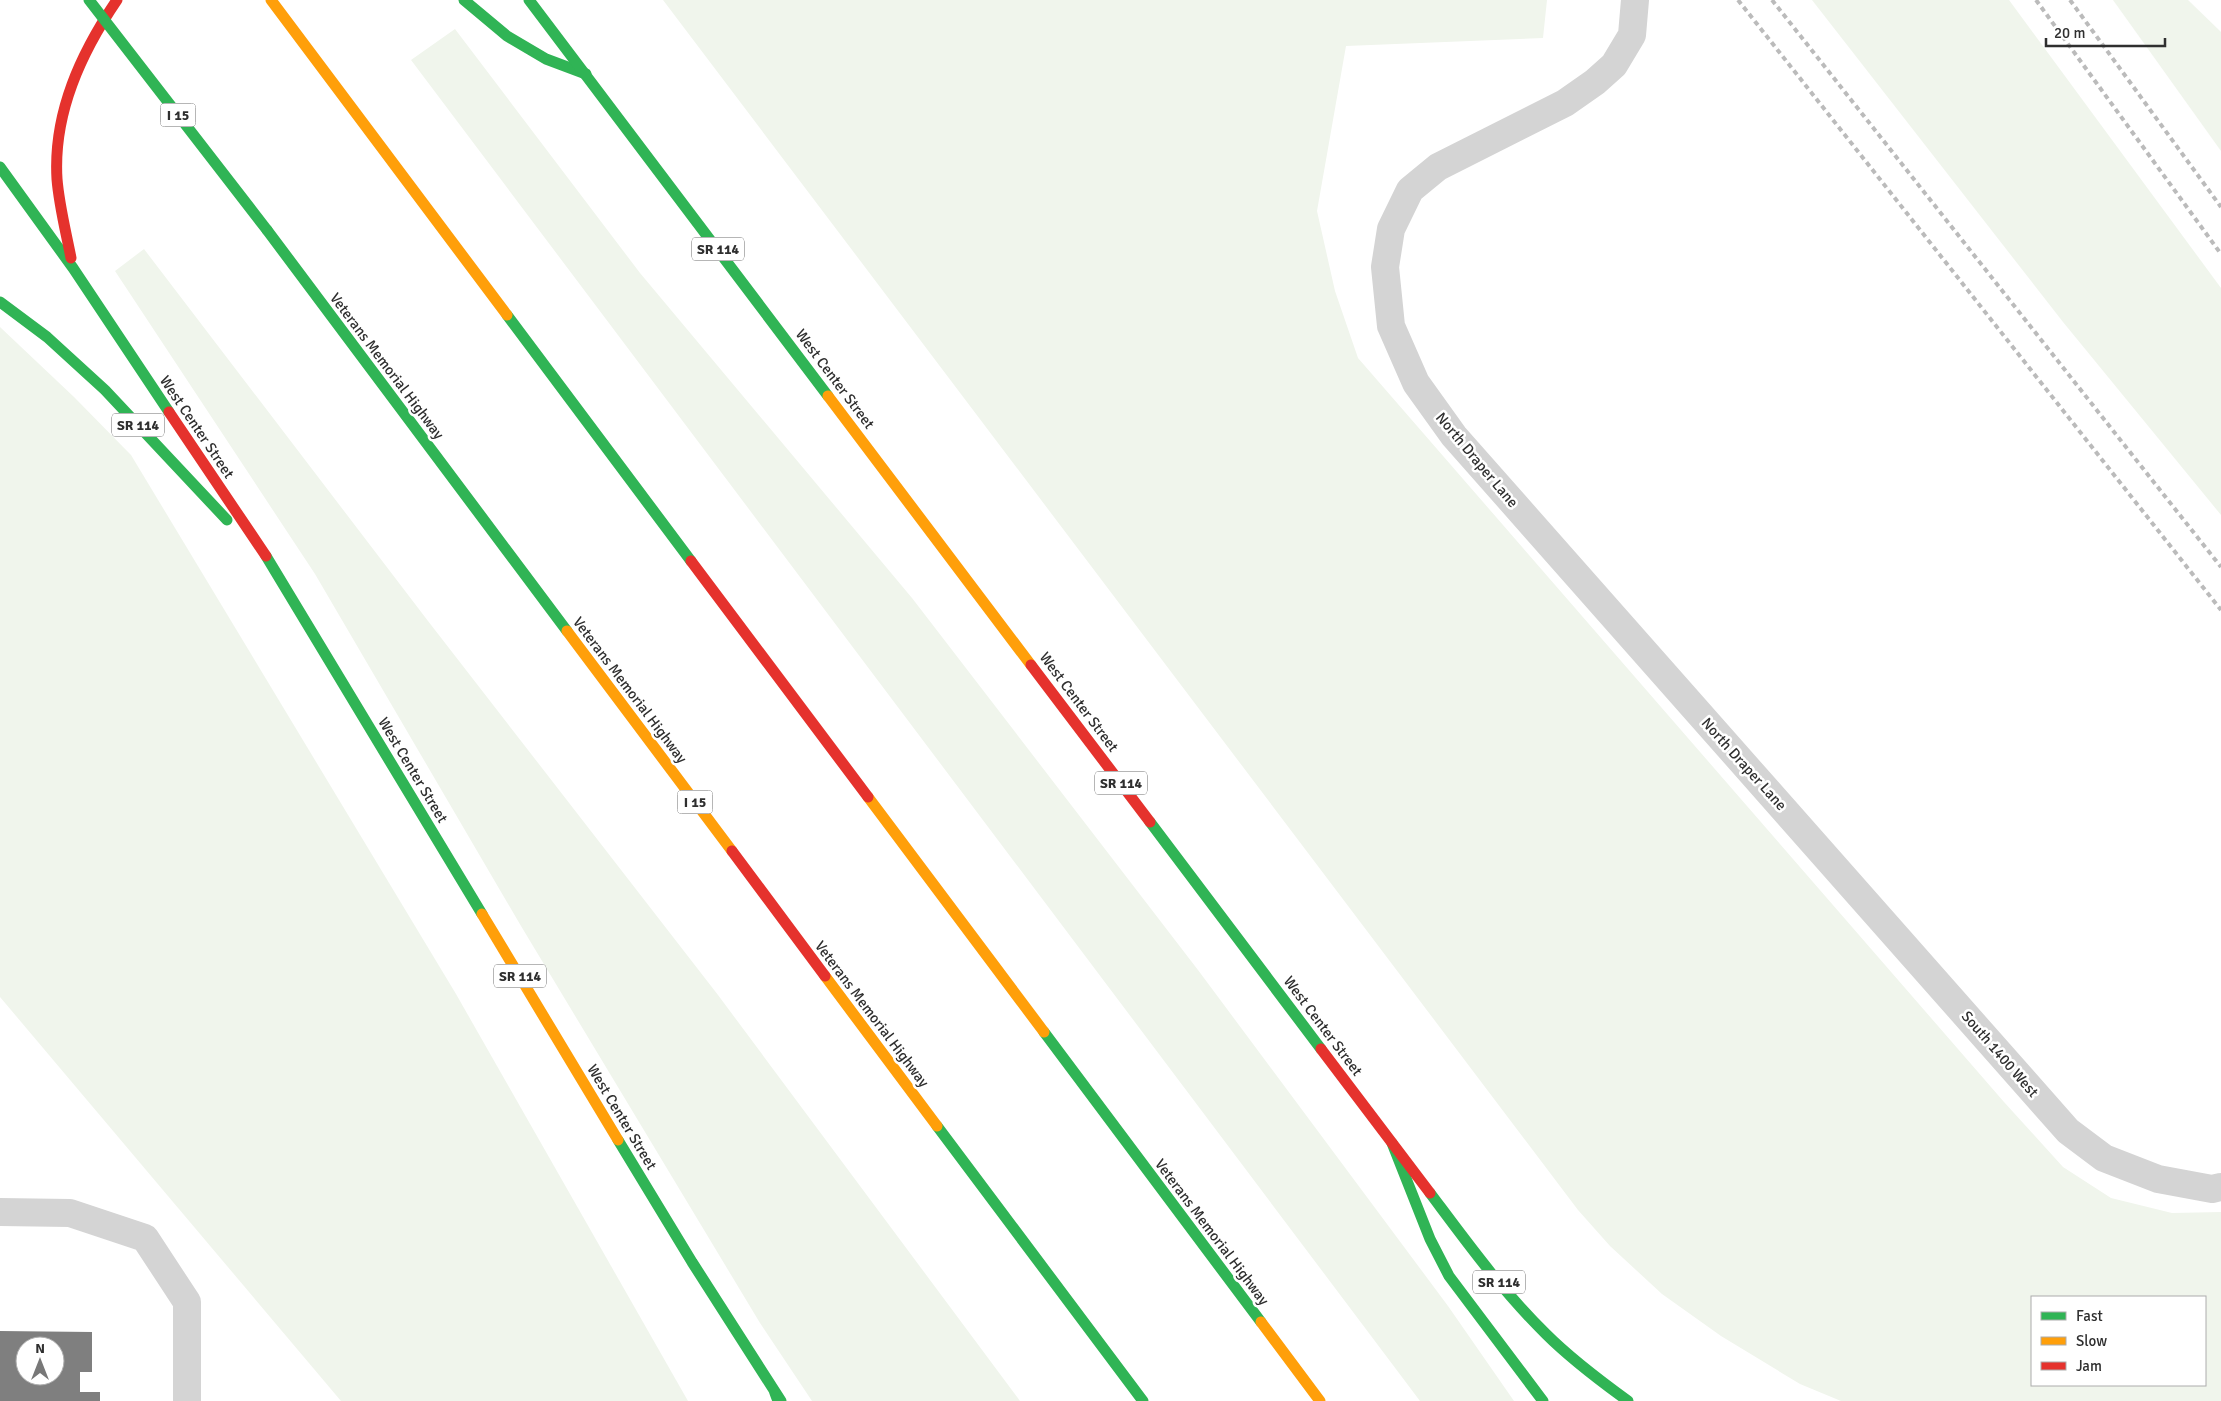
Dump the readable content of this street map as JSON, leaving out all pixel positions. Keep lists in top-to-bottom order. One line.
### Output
{"streets":{"main road":["I 15","SR 114","Veterans Memorial Highway","West Center Street"],"street":["North Draper Lane","South 1400 West"]},"crossings":[["SR 114","West Center Street"],["North Draper Lane","South 1400 West"]],"legend":["Fast","Slow","Jam"],"scale_bar":"20 m","north":"top"}
